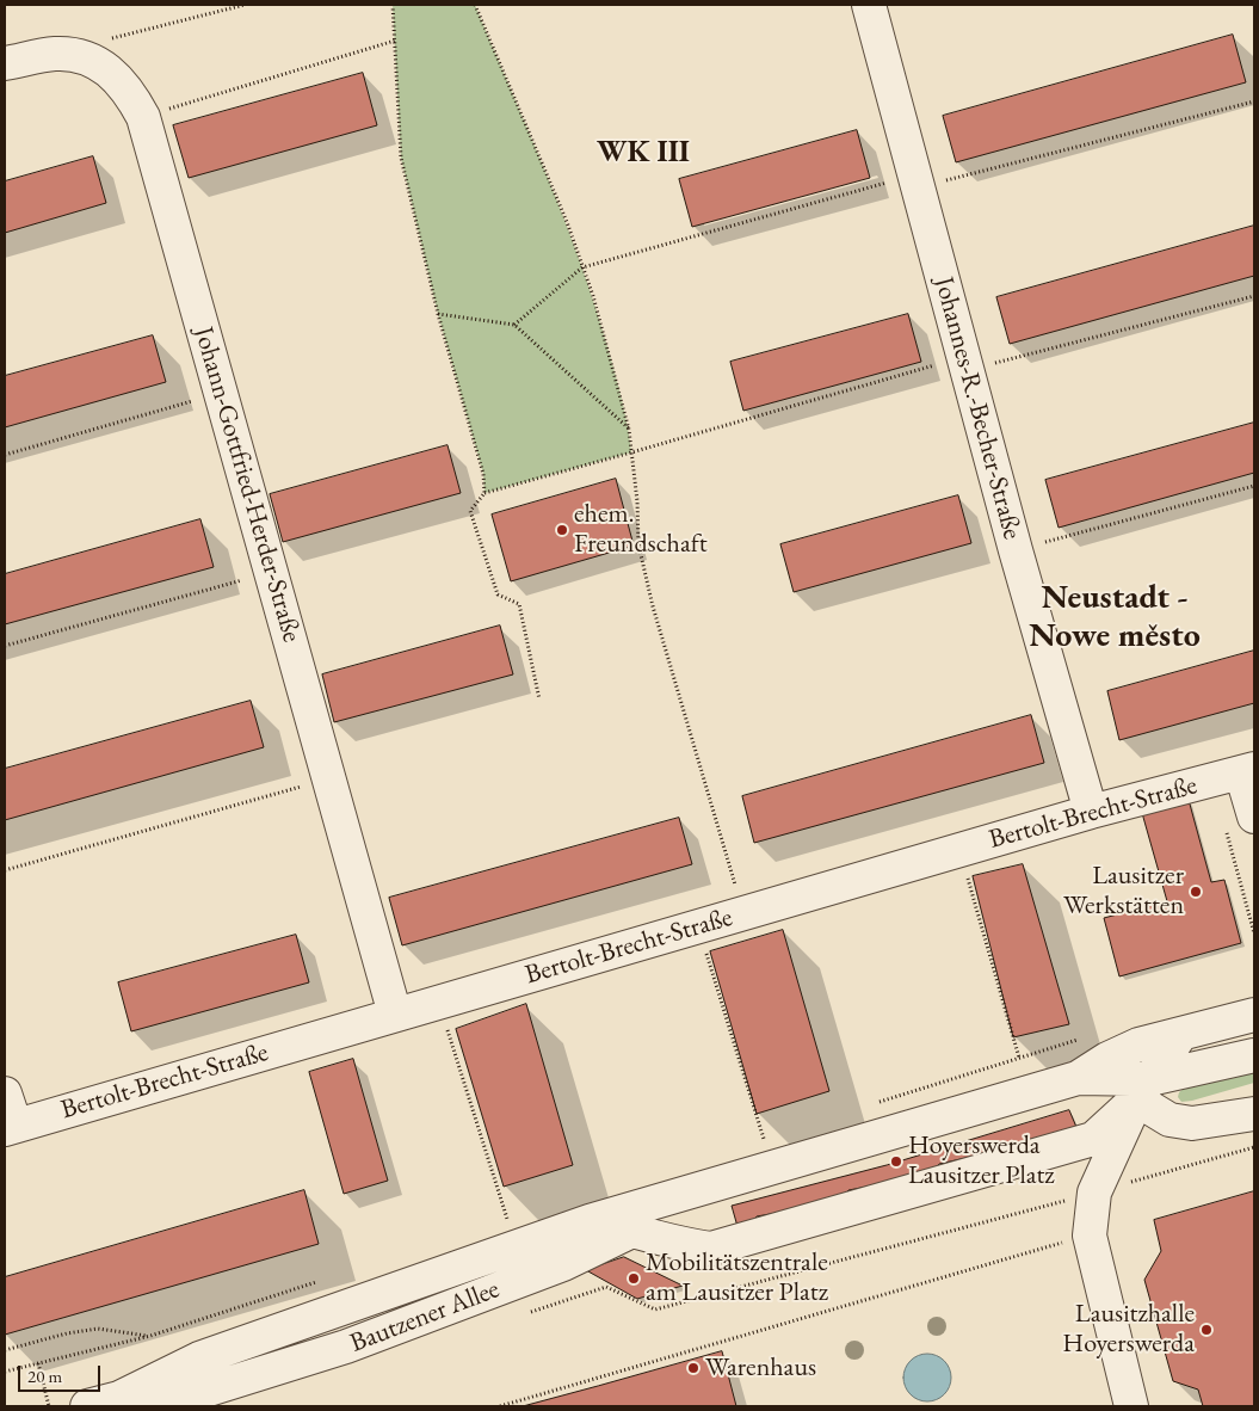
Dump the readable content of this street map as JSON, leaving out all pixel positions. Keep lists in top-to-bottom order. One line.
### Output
{"streets":{"street":["Johannes-R.-Becher-Straße","Johann-Gottfried-Herder-Straße","Bertolt-Brecht-Straße","Bautzener Allee"]},"crossings":[["Johannes-R.-Becher-Straße","Bertolt-Brecht-Straße"],["Johann-Gottfried-Herder-Straße","Bertolt-Brecht-Straße"]],"districts":["WK III","Neustadt - Nowe město"],"places":["ehem. Freundschaft","Lausitzer Werkstätten","Hoyerswerda Lausitzer Platz","Mobilitätszentrale am Lausitzer Platz","Lausitzhalle Hoyerswerda","Warenhaus"],"scale_bar":"20 m"}
